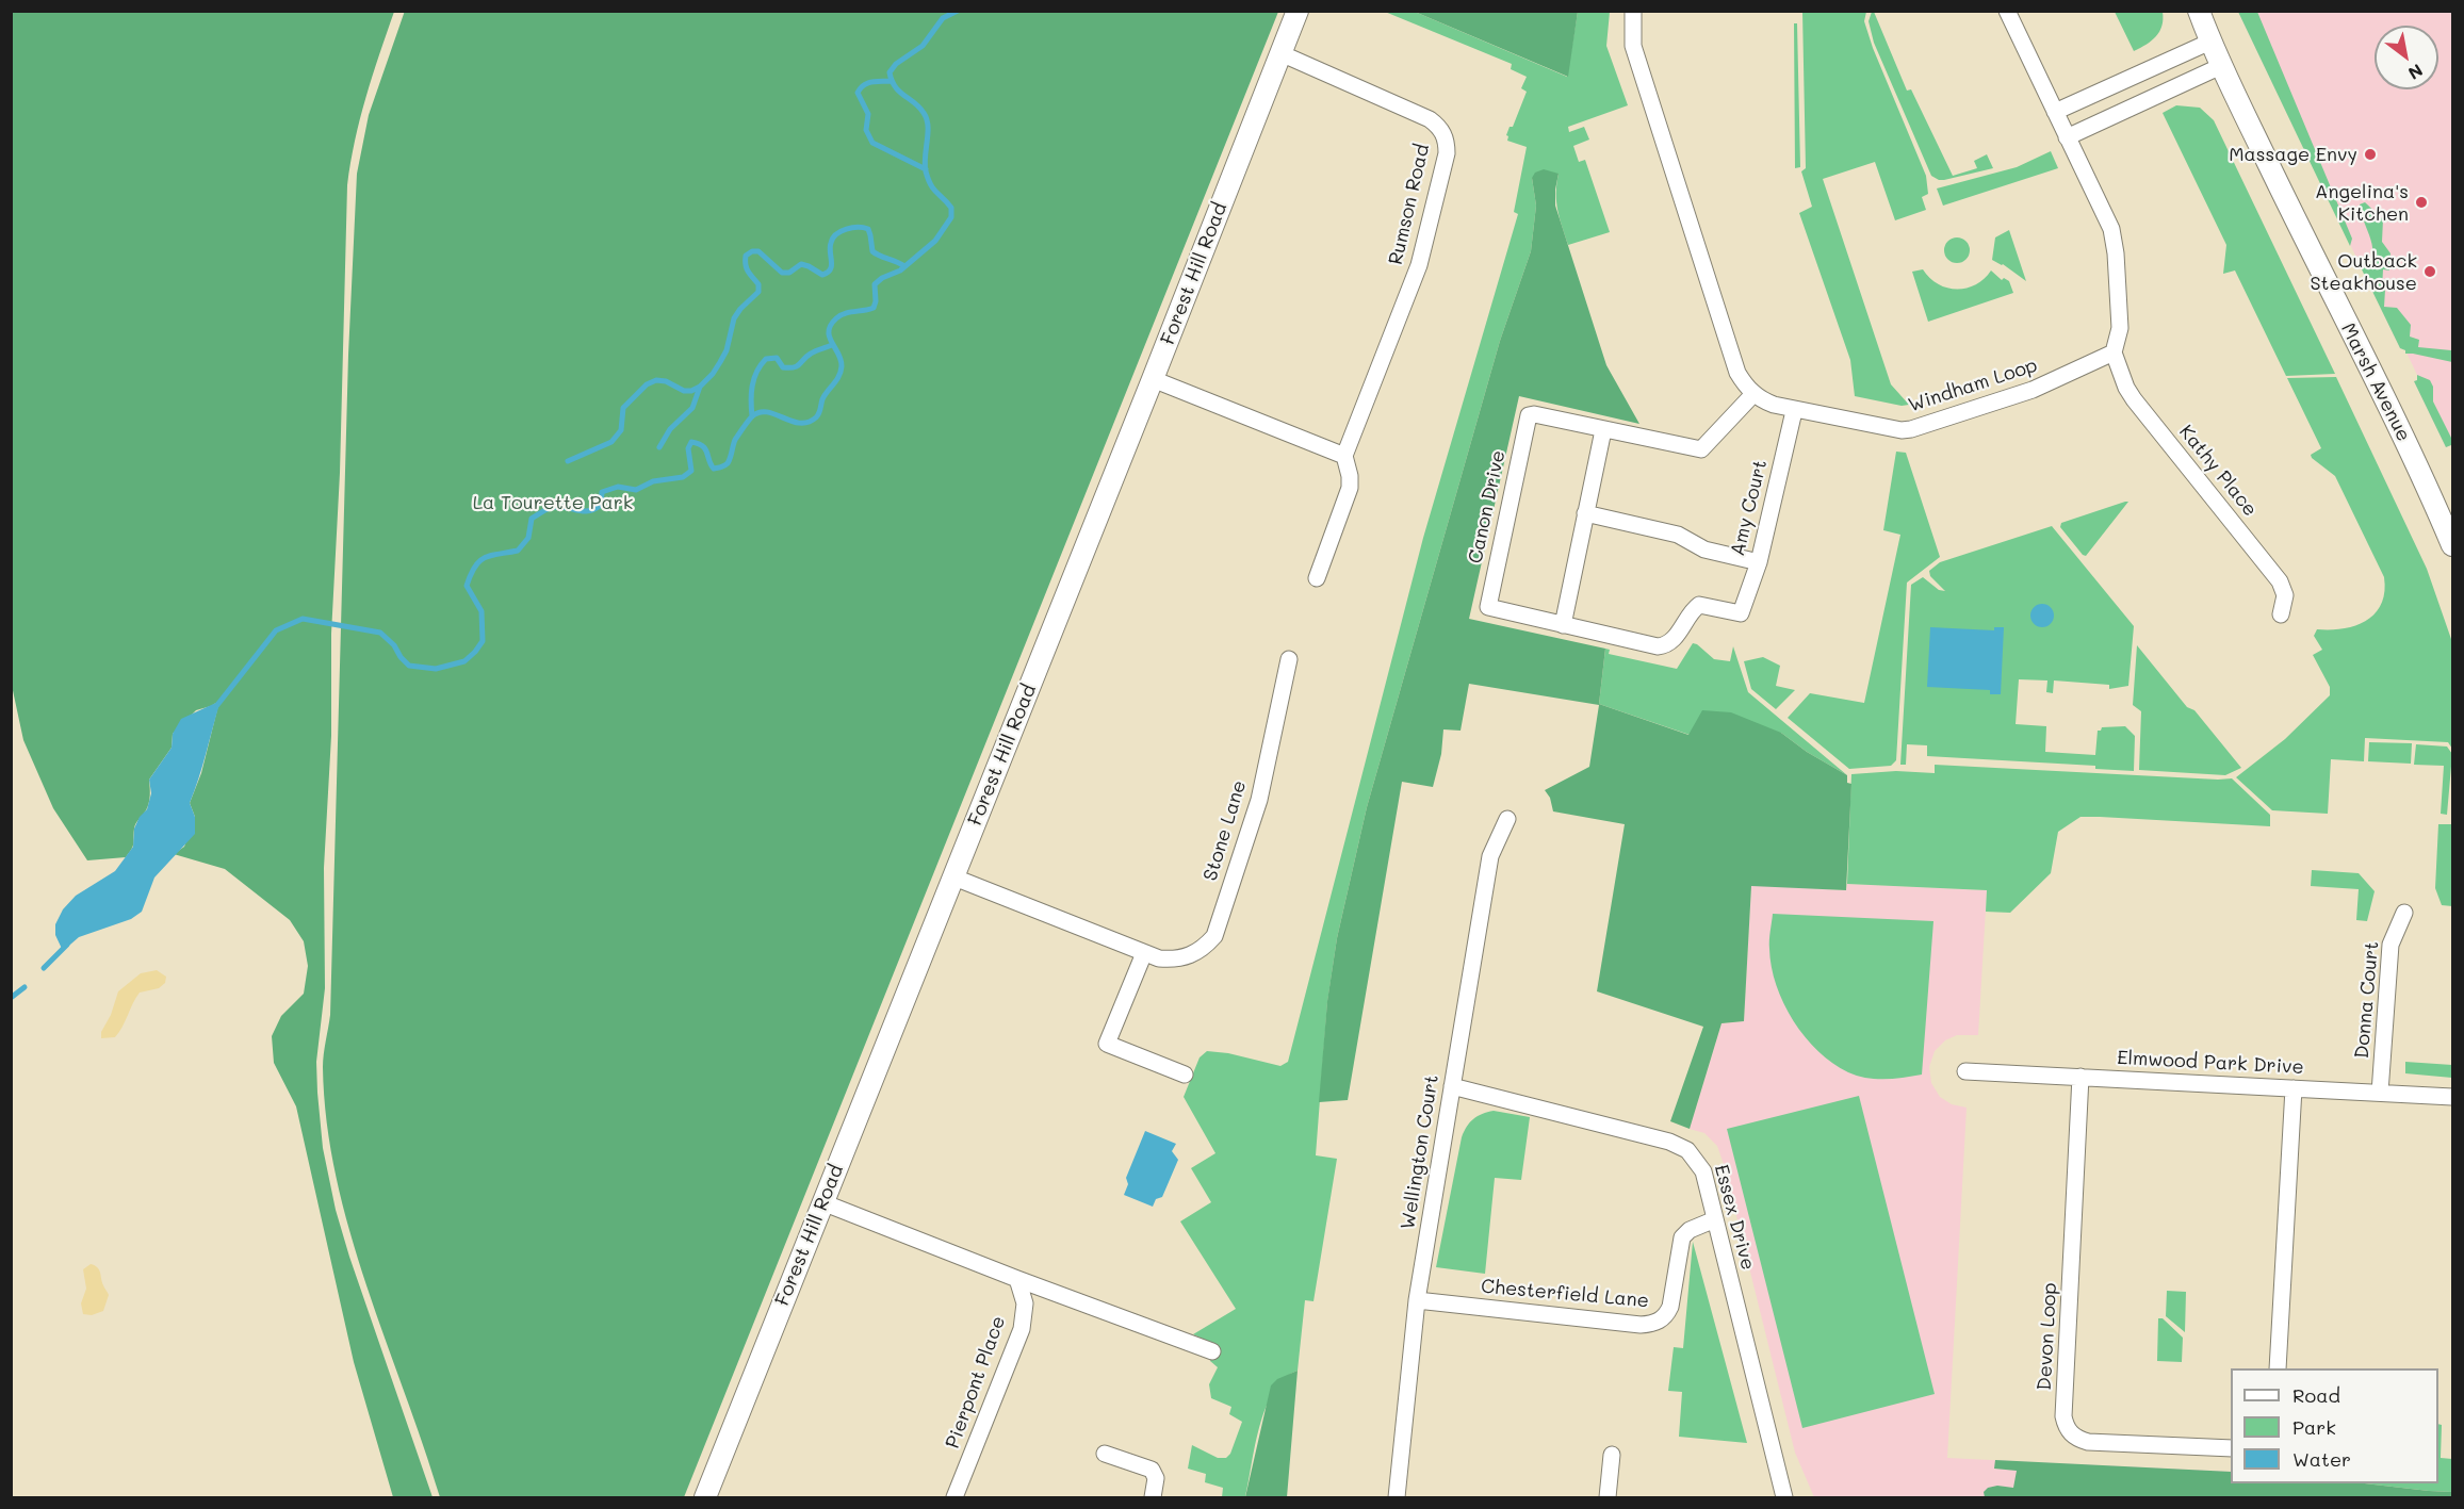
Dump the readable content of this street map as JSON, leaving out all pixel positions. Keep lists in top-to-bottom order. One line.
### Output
{"streets":{"street":["Rumson Road","Forest Hill Road","Marsh Avenue","Windham Loop","Kathy Place","Canon Drive","Amy Court","Stone Lane","Donna Court","Elmwood Park Drive","Wellington Court","Essex Drive","Chesterfield Lane","Devon Loop","Pierpont Place"]},"crossings":[["Rumson Road","Forest Hill Road"],["Forest Hill Road","Stone Lane"],["Windham Loop","Kathy Place"],["Windham Loop","Canon Drive"],["Windham Loop","Amy Court"],["Canon Drive","Amy Court"],["Donna Court","Elmwood Park Drive"],["Elmwood Park Drive","Devon Loop"],["Wellington Court","Essex Drive"],["Wellington Court","Chesterfield Lane"],["Essex Drive","Chesterfield Lane"]],"parks":["La Tourette Park"],"places":["Massage Envy","Angelina's Kitchen","Outback Steakhouse"],"legend":["Road","Park","Water"],"north":"bottom right"}
